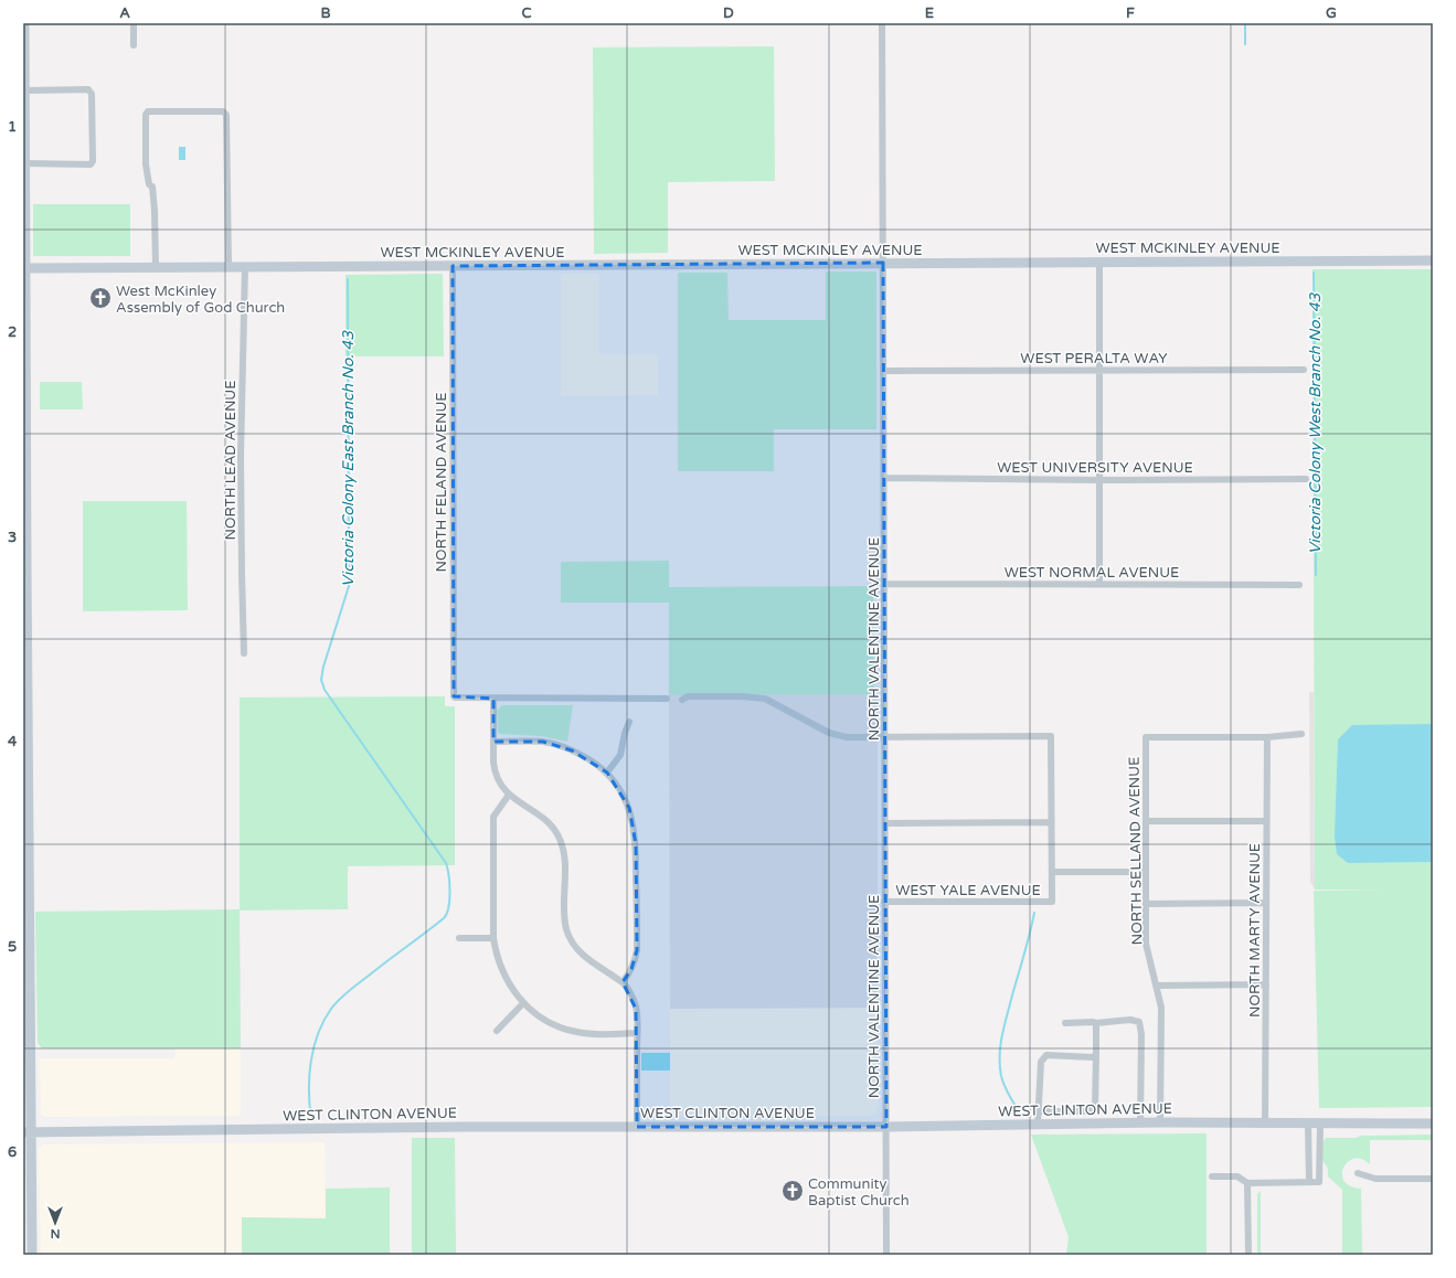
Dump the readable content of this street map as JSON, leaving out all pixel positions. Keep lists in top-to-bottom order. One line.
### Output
{"streets":{"main road":["WEST MCKINLEY AVENUE","WEST CLINTON AVENUE"],"street":["WEST PERALTA WAY","NORTH LEAD AVENUE","WEST UNIVERSITY AVENUE","NORTH FELAND AVENUE","WEST NORMAL AVENUE","NORTH VALENTINE AVENUE","NORTH SELLAND AVENUE","WEST YALE AVENUE","NORTH MARTY AVENUE"]},"crossings":[["WEST MCKINLEY AVENUE","NORTH LEAD AVENUE"],["WEST MCKINLEY AVENUE","NORTH FELAND AVENUE"],["WEST MCKINLEY AVENUE","NORTH VALENTINE AVENUE"],["WEST PERALTA WAY","NORTH VALENTINE AVENUE"],["WEST UNIVERSITY AVENUE","NORTH VALENTINE AVENUE"],["WEST NORMAL AVENUE","NORTH VALENTINE AVENUE"],["NORTH VALENTINE AVENUE","WEST YALE AVENUE"],["NORTH VALENTINE AVENUE","WEST CLINTON AVENUE"],["NORTH SELLAND AVENUE","WEST YALE AVENUE"],["NORTH SELLAND AVENUE","NORTH MARTY AVENUE"],["NORTH SELLAND AVENUE","WEST CLINTON AVENUE"],["NORTH MARTY AVENUE","WEST CLINTON AVENUE"]],"water":["Victoria Colony West Branch No. 43","Victoria Colony East Branch No. 43"],"places":{"church":["West McKinley Assembly of God Church","Community Baptist Church"]},"north":"bottom","grid":{"columns":["A","B","C","D","E","F","G"],"rows":["1","2","3","4","5","6"]}}
